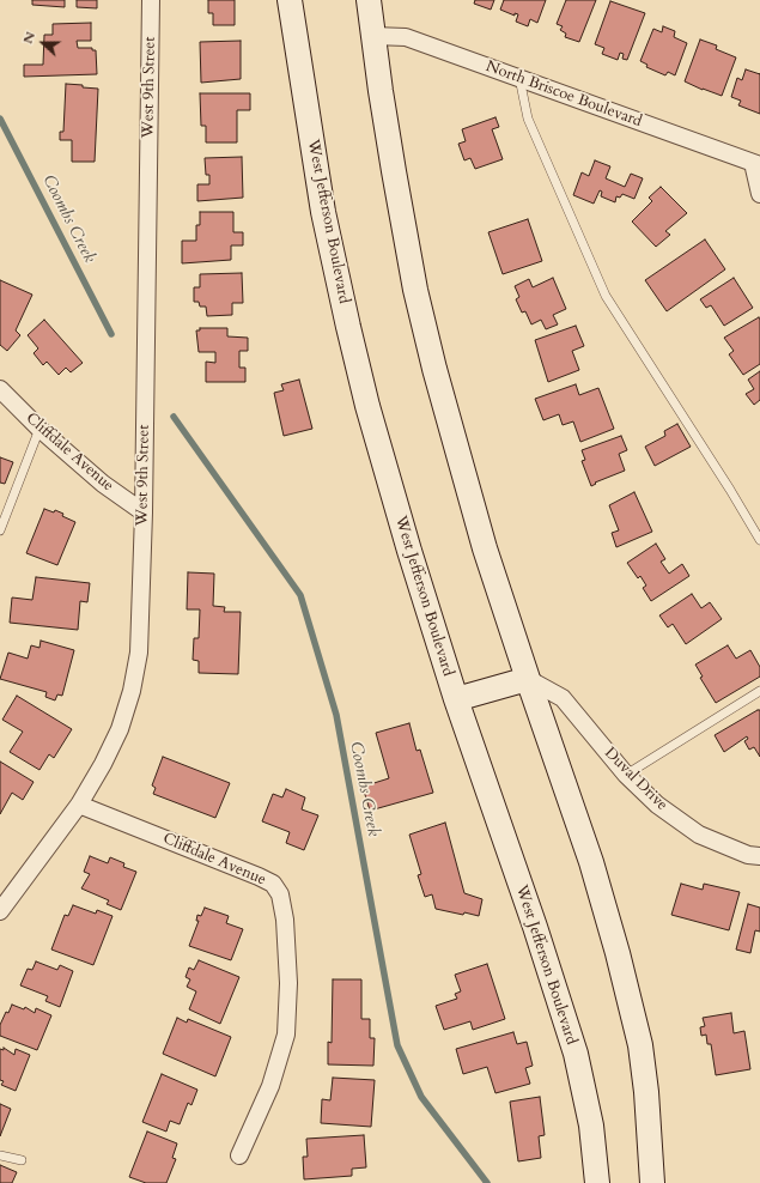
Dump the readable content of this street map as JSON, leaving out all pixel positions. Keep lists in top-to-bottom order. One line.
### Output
{"streets":{"main road":["West Jefferson Boulevard"],"street":["West 9th Street","North Briscoe Boulevard","Cliffdale Avenue","Duval Drive"]},"crossings":[["West 9th Street","Cliffdale Avenue"]],"water":["Coombs Creek"],"north":"left"}
